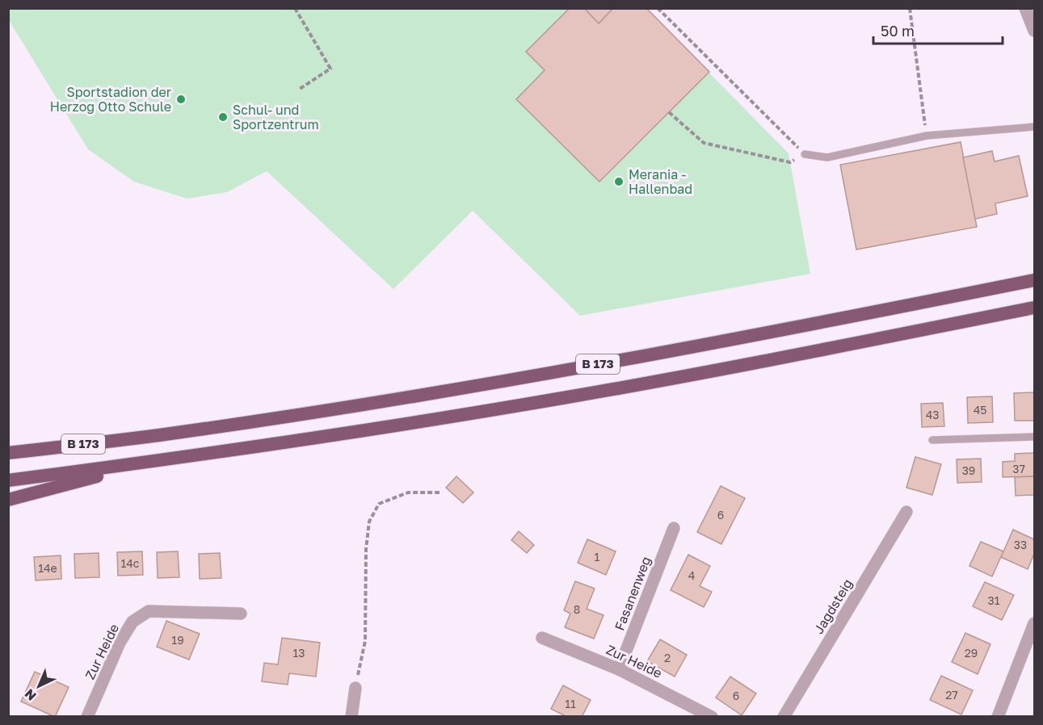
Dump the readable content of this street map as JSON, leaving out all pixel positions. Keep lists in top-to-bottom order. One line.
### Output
{"streets":{"highway":["B 173"],"street":["Fasanenweg","Jagdsteig","Zur Heide"]},"crossings":[["Fasanenweg","Zur Heide"]],"places":["Sportstadion der Herzog Otto Schule","Schul- und Sportzentrum","Merania - Hallenbad"],"house_numbers":["45","43","37","39","6","33","1","14c","14e","4","31","8","19","13","29","2","27","6","11"],"scale_bar":"50 m","north":"bottom left"}
